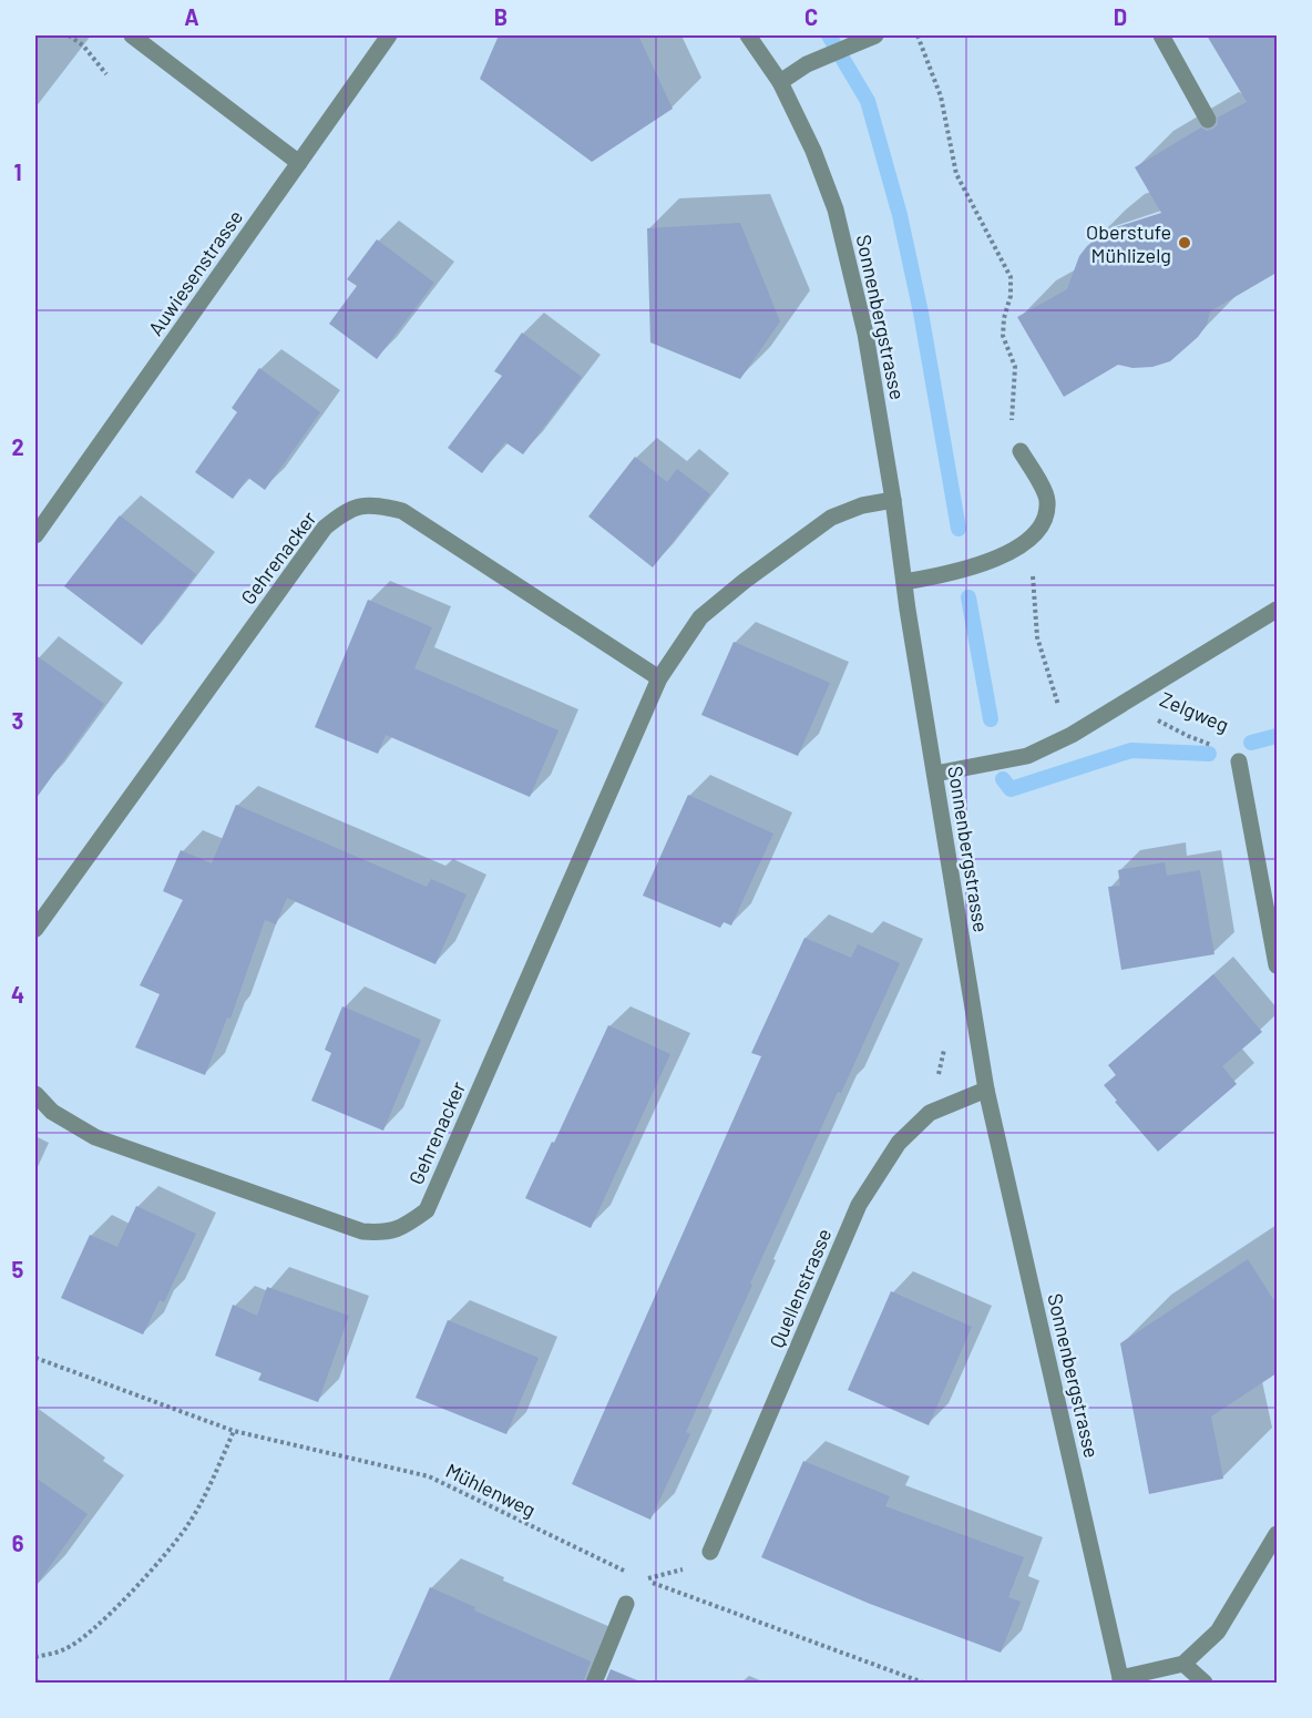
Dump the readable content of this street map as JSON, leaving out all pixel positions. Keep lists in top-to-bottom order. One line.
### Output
{"streets":{"street":["Auwiesenstrasse","Sonnenbergstrasse","Gehrenacker","Zelgweg","Quellenstrasse"],"path":["Mühlenweg"]},"crossings":[["Sonnenbergstrasse","Gehrenacker"],["Sonnenbergstrasse","Quellenstrasse"]],"places":["Oberstufe Mühlizelg"],"grid":{"columns":["A","B","C","D"],"rows":["1","2","3","4","5","6"]}}
